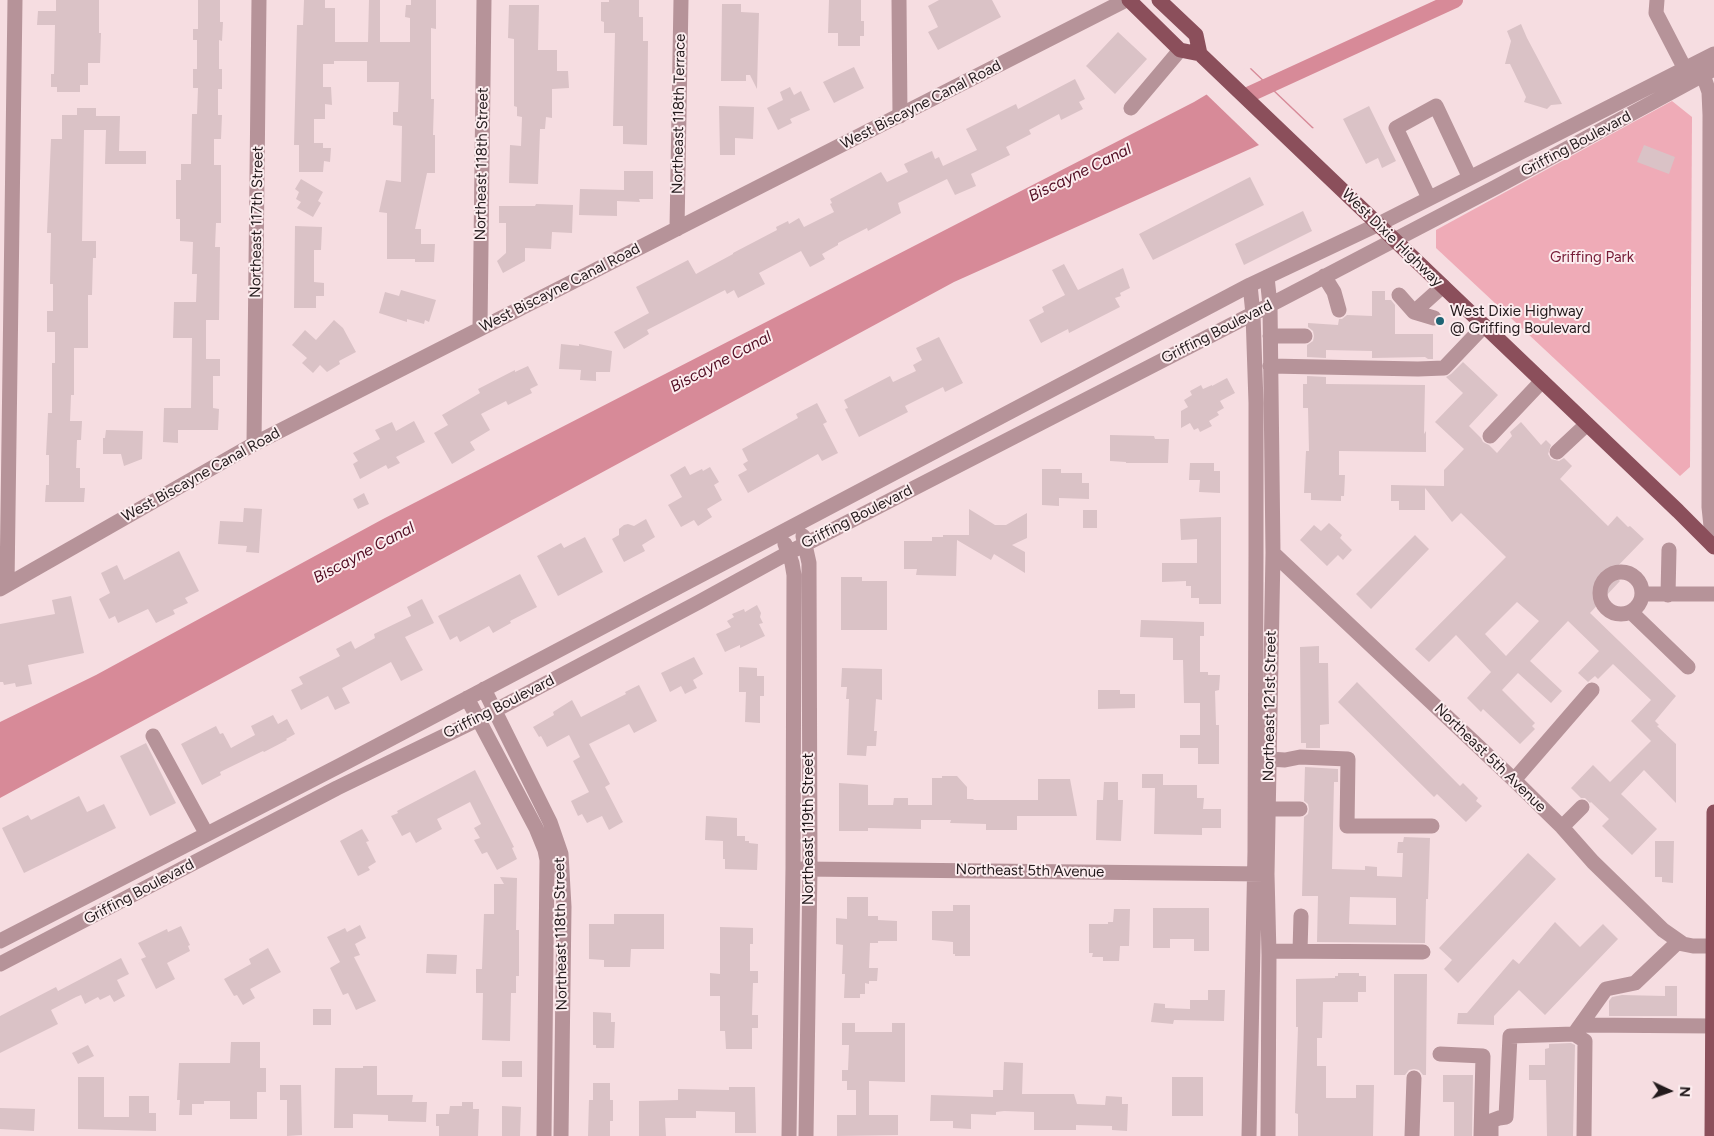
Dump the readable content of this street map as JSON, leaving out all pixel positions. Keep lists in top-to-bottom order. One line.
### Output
{"streets":{"main road":["West Dixie Highway"],"street":["West Biscayne Canal Road","Northeast 118th Terrace","Griffing Boulevard","Northeast 118th Street","Northeast 117th Street","Northeast 121st Street","Northeast 5th Avenue","Northeast 119th Street"]},"crossings":[["West Biscayne Canal Road","Northeast 118th Terrace"],["West Biscayne Canal Road","Northeast 118th Street"],["West Biscayne Canal Road","Northeast 117th Street"],["Griffing Boulevard","Northeast 118th Street"],["Griffing Boulevard","West Dixie Highway"],["Griffing Boulevard","Northeast 121st Street"],["Griffing Boulevard","Northeast 119th Street"],["Northeast 121st Street","Northeast 5th Avenue"],["Northeast 5th Avenue","Northeast 119th Street"]],"water":["Biscayne Canal"],"parks":["Griffing Park"],"places":["West Dixie Highway @ Griffing Boulevard"],"north":"right"}
